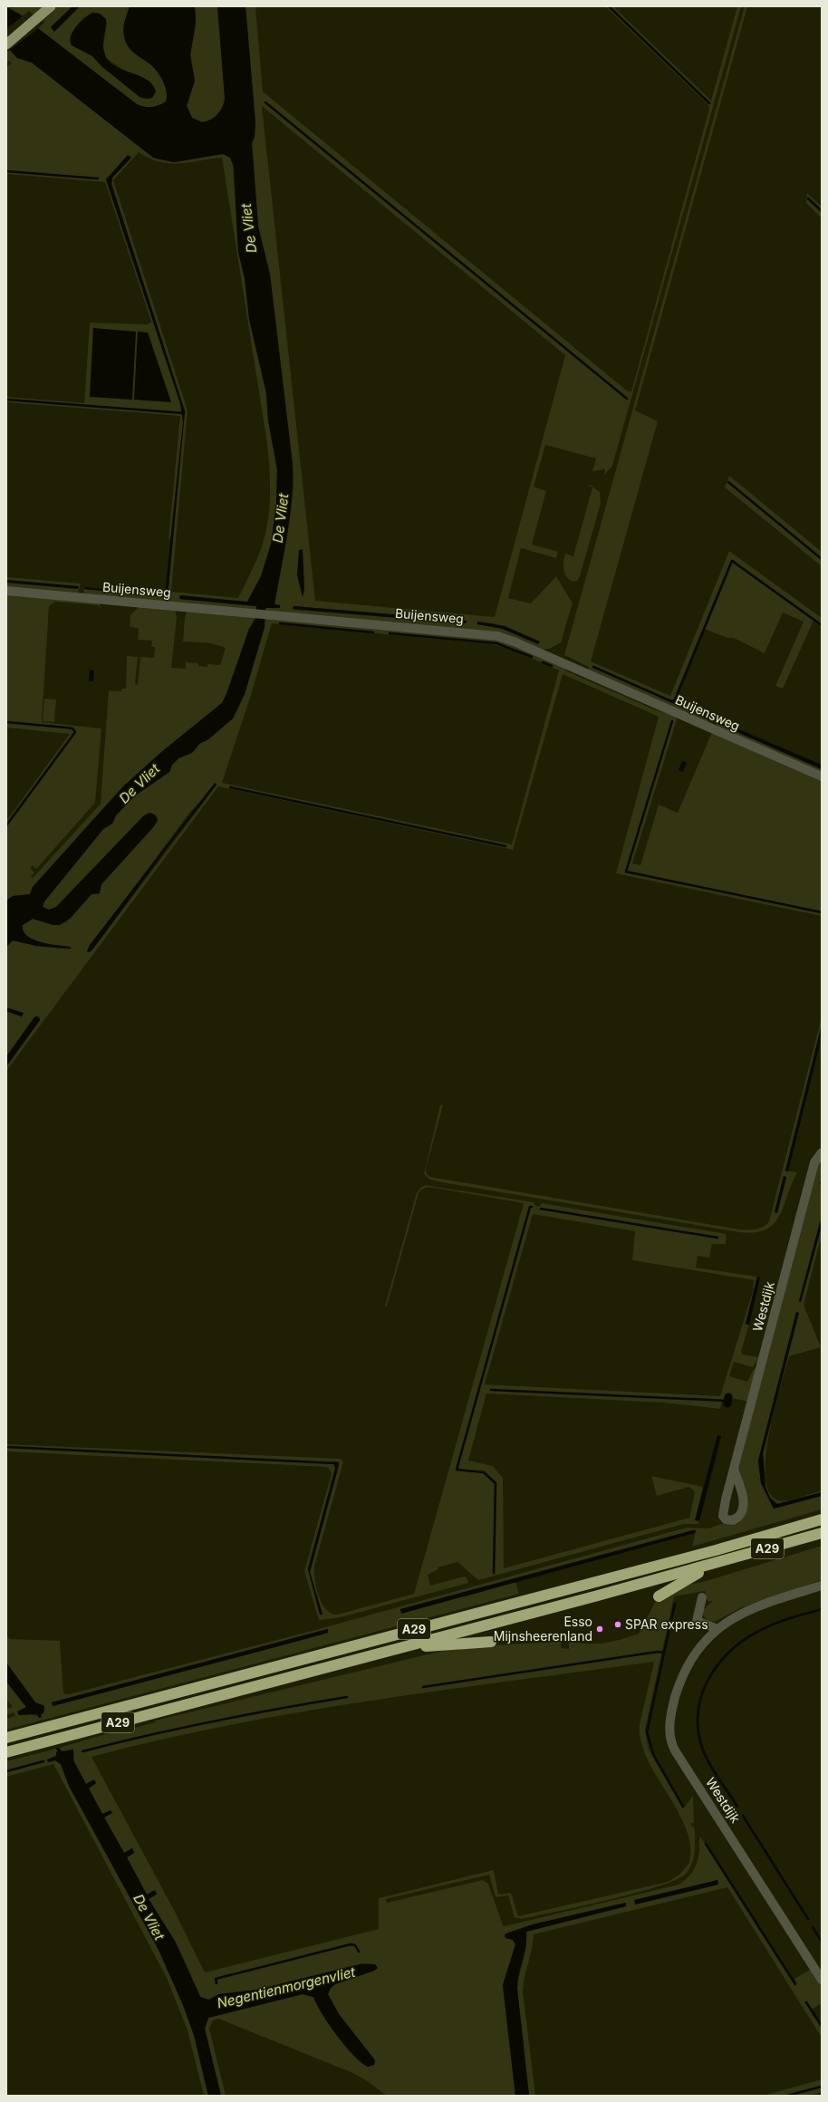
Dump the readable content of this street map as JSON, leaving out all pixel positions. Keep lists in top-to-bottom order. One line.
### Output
{"streets":{"highway":["A29"],"street":["Buijensweg","Westdijk"]},"water":["De Vliet","Negentienmorgenvliet"],"places":["SPAR express","Esso Mijnsheerenland"]}
